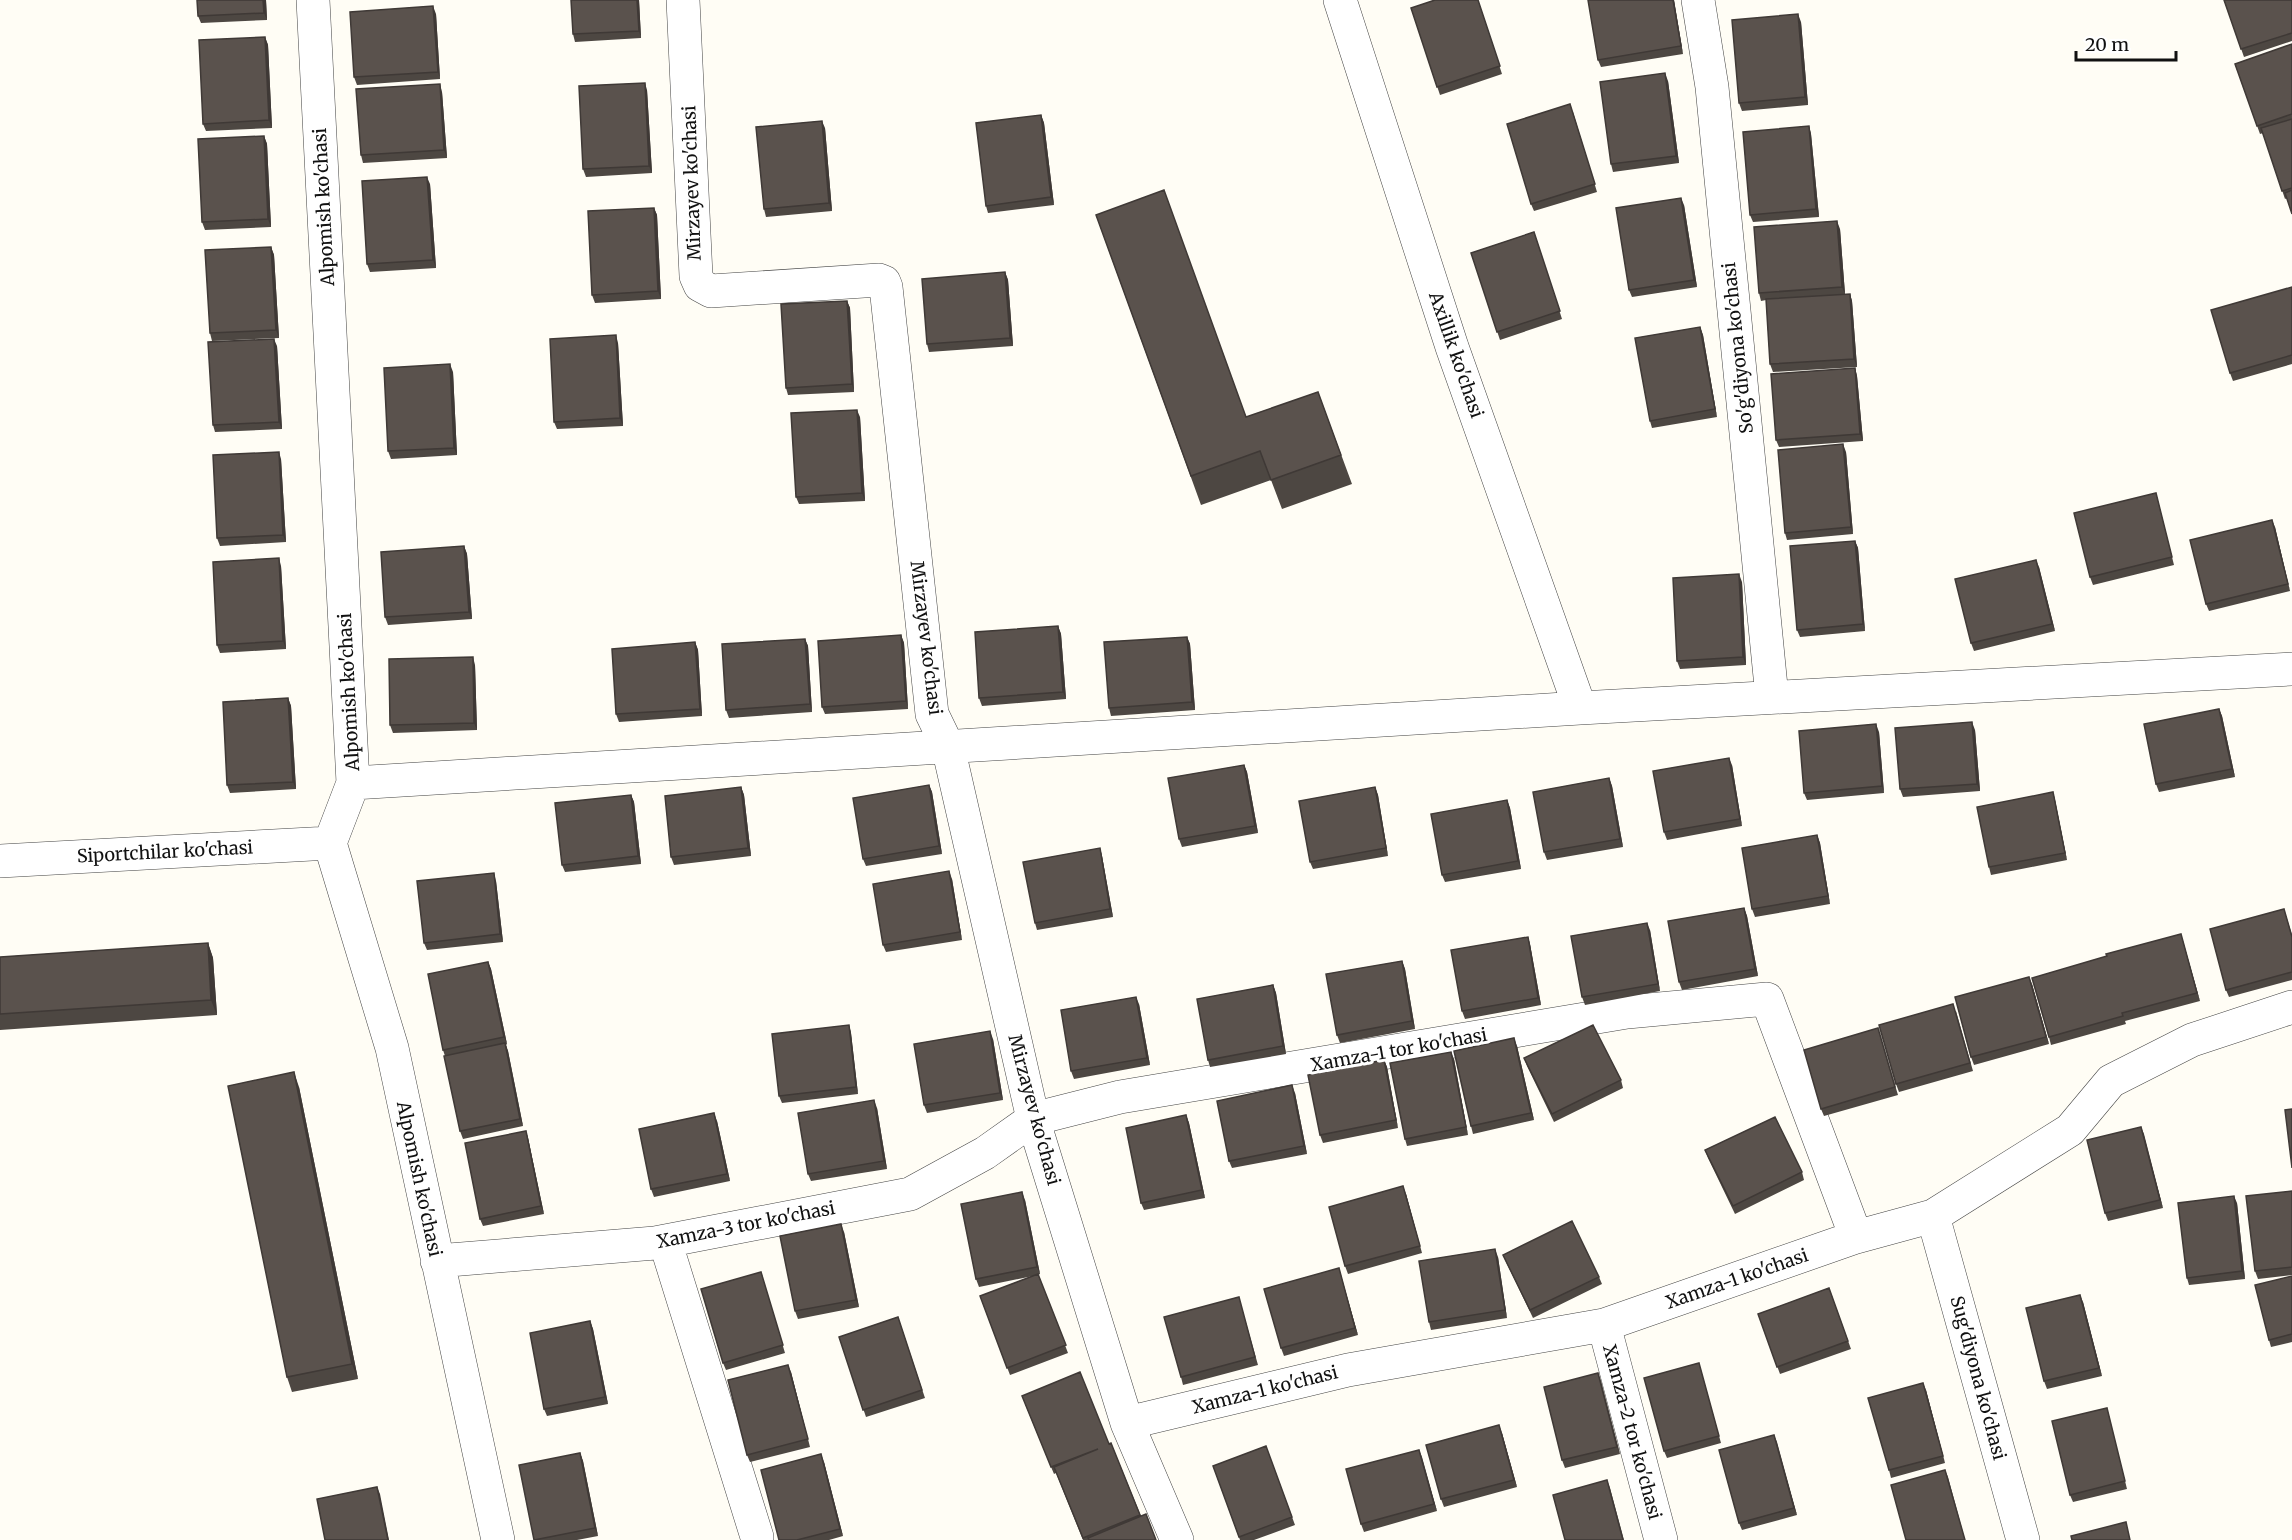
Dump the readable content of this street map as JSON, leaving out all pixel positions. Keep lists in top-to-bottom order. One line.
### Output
{"streets":{"street":["Mirzayev ko'chasi","Alpomish ko'chasi","So'g'diyona ko'chasi","Axillik ko'chasi","Siportchilar ko'chasi","Xamza-1 tor ko'chasi","Xamza-3 tor ko'chasi","Xamza-1 ko'chasi","Sug'diyona ko'chasi","Xamza-2 tor ko'chasi"]},"crossings":[["Mirzayev ko'chasi","Xamza-1 tor ko'chasi"],["Mirzayev ko'chasi","Xamza-3 tor ko'chasi"],["Mirzayev ko'chasi","Xamza-1 ko'chasi"],["Alpomish ko'chasi","Siportchilar ko'chasi"],["Alpomish ko'chasi","Xamza-3 tor ko'chasi"],["Xamza-1 tor ko'chasi","Xamza-3 tor ko'chasi"],["Xamza-1 tor ko'chasi","Xamza-1 ko'chasi"],["Xamza-1 ko'chasi","Sug'diyona ko'chasi"],["Xamza-1 ko'chasi","Xamza-2 tor ko'chasi"]],"scale_bar":"20 m"}
